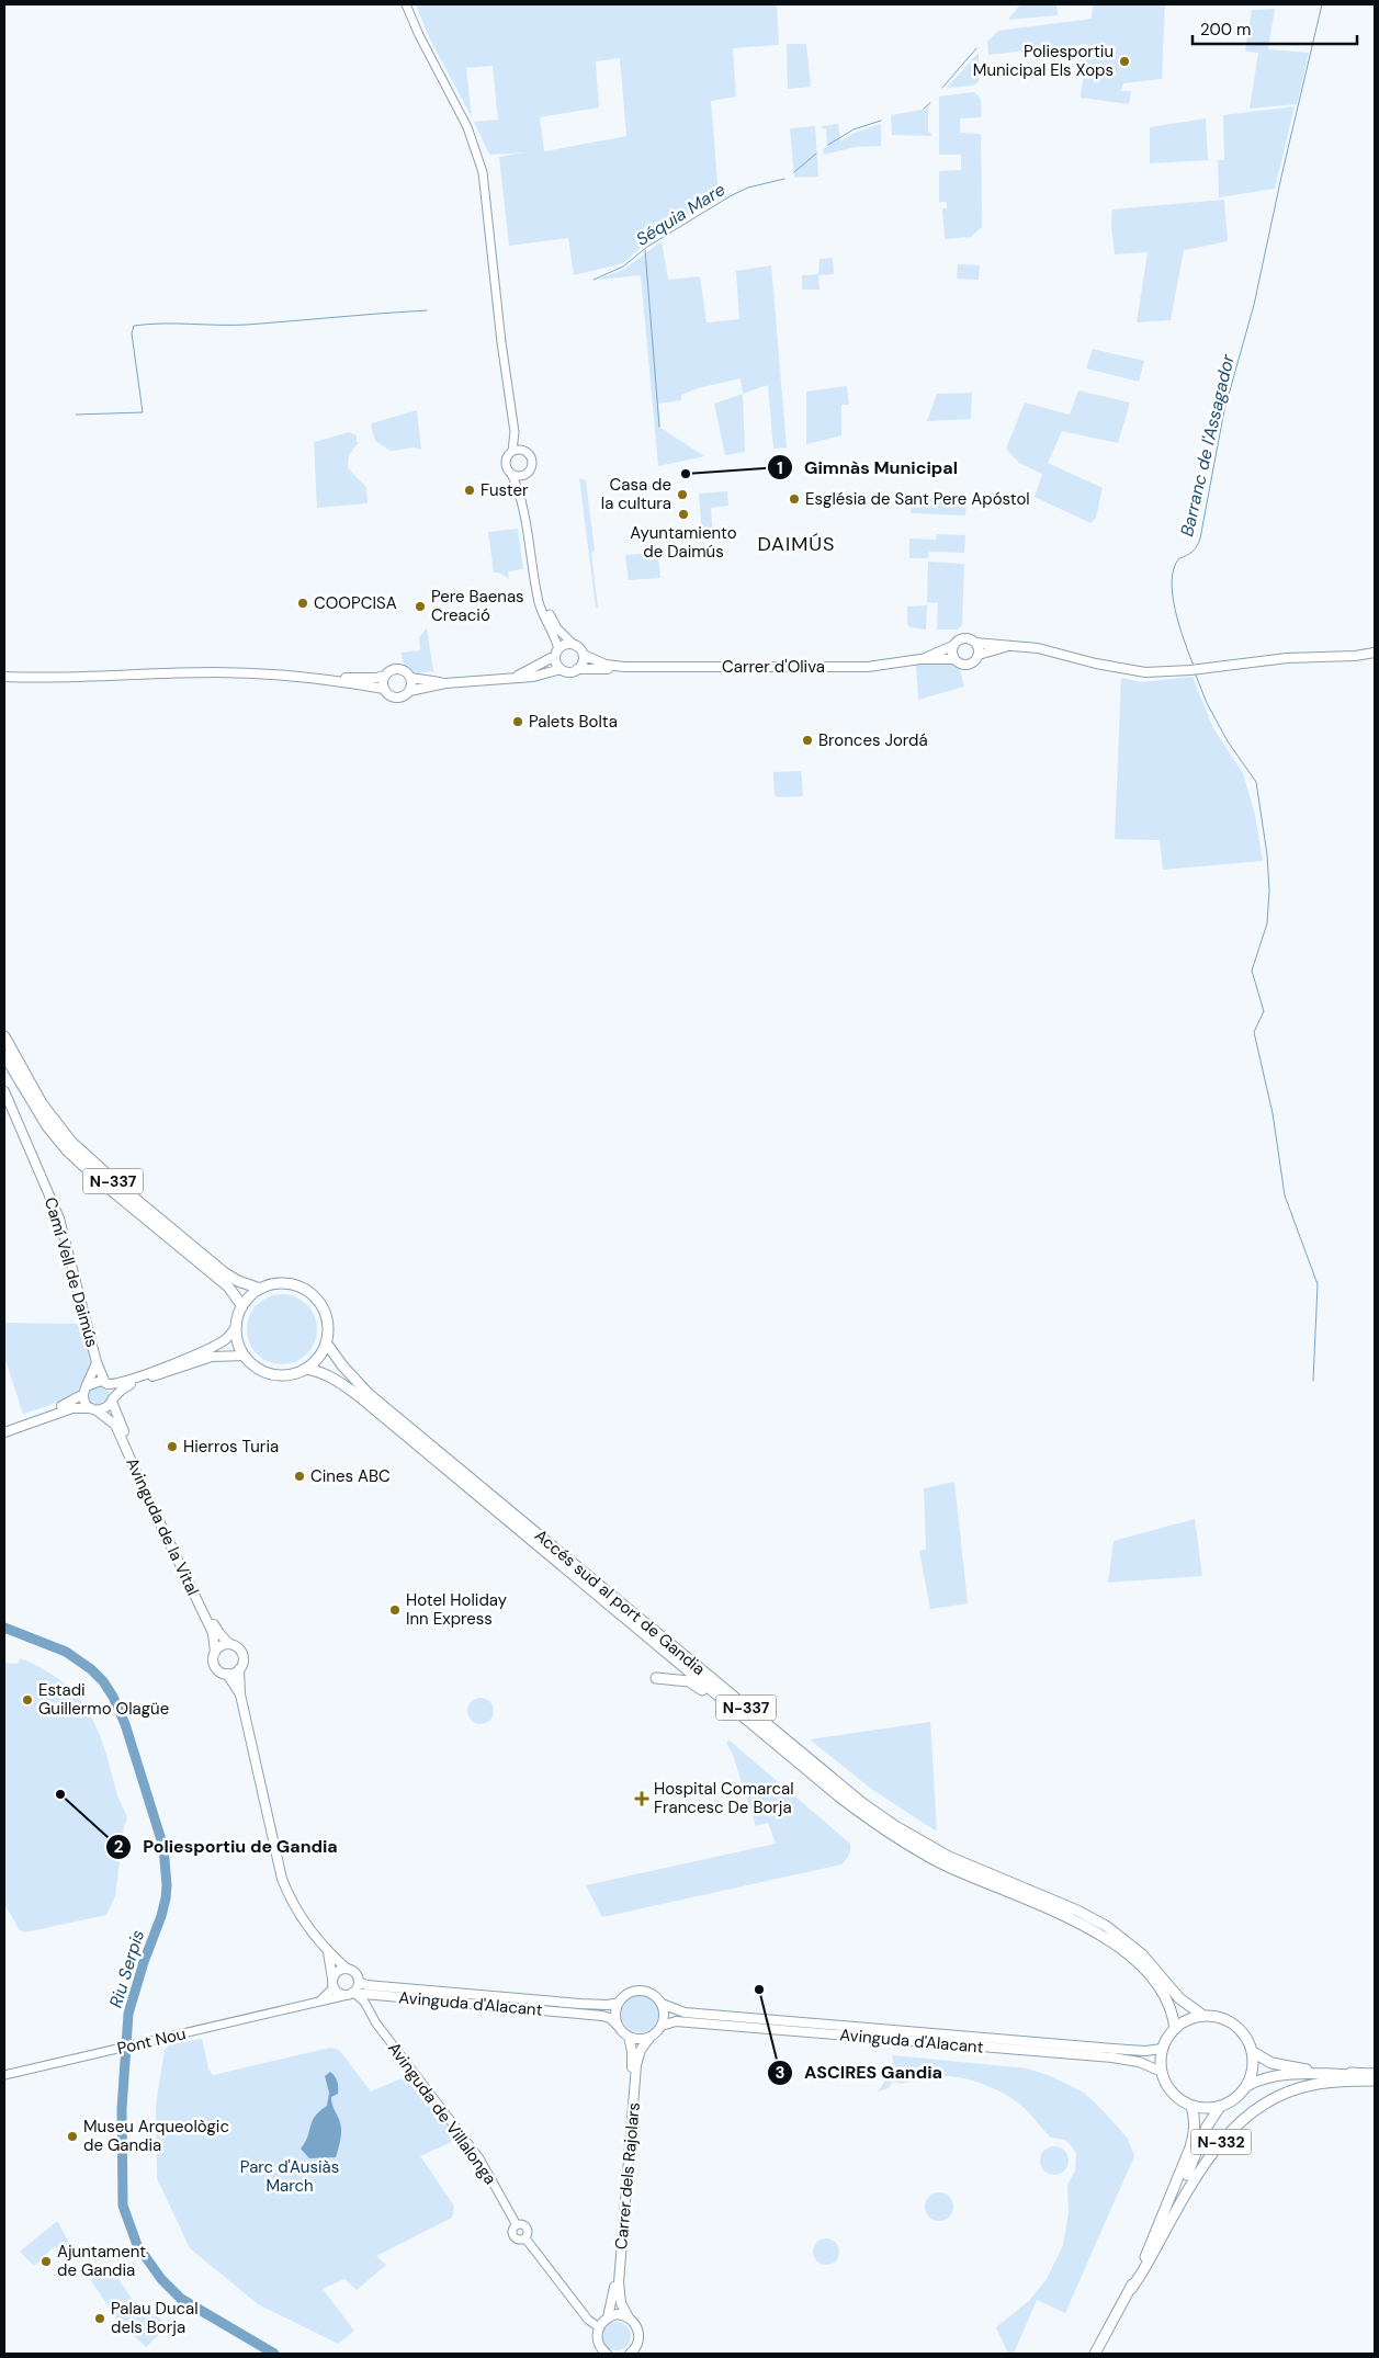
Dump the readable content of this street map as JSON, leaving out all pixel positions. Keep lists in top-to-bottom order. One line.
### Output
{"streets":{"highway":["N-337","Accés sud al port de Gandia","N-332"],"main road":["Carrer d'Oliva","Camí Vell de Daimús","Avinguda de la Vital","Avinguda d'Alacant","Carrer dels Rajolars"],"street":["Pont Nou","Avinguda de Villalonga"]},"crossings":[["N-337","Accés sud al port de Gandia"],["Camí Vell de Daimús","Avinguda de la Vital"],["Accés sud al port de Gandia","Avinguda d'Alacant"],["Accés sud al port de Gandia","N-332"],["Avinguda d'Alacant","Pont Nou"],["Avinguda d'Alacant","Avinguda de Villalonga"],["Avinguda d'Alacant","N-332"],["Avinguda d'Alacant","Carrer dels Rajolars"]],"districts":["DAIMÚS"],"water":["Séquia Mare","Barranc de l'Assagador","Riu Serpis"],"parks":["Parc d'Ausiàs March"],"places":{"other":["Poliesportiu Municipal Els Xops","Gimnàs Municipal","Fuster","Casa de la cultura","Església de Sant Pere Apóstol","Ayuntamiento de Daimús","COOPCISA","Pere Baenas Creació","Palets Bolta","Bronces Jordá","Hierros Turia","Cines ABC","Hotel Holiday Inn Express","Estadi Guillermo Olagüe","Poliesportiu de Gandia","ASCIRES Gandia","Museu Arqueològic de Gandia","Ajuntament de Gandia","Palau Ducal dels Borja"],"health":["Hospital Comarcal Francesc De Borja"]},"scale_bar":"200 m"}
